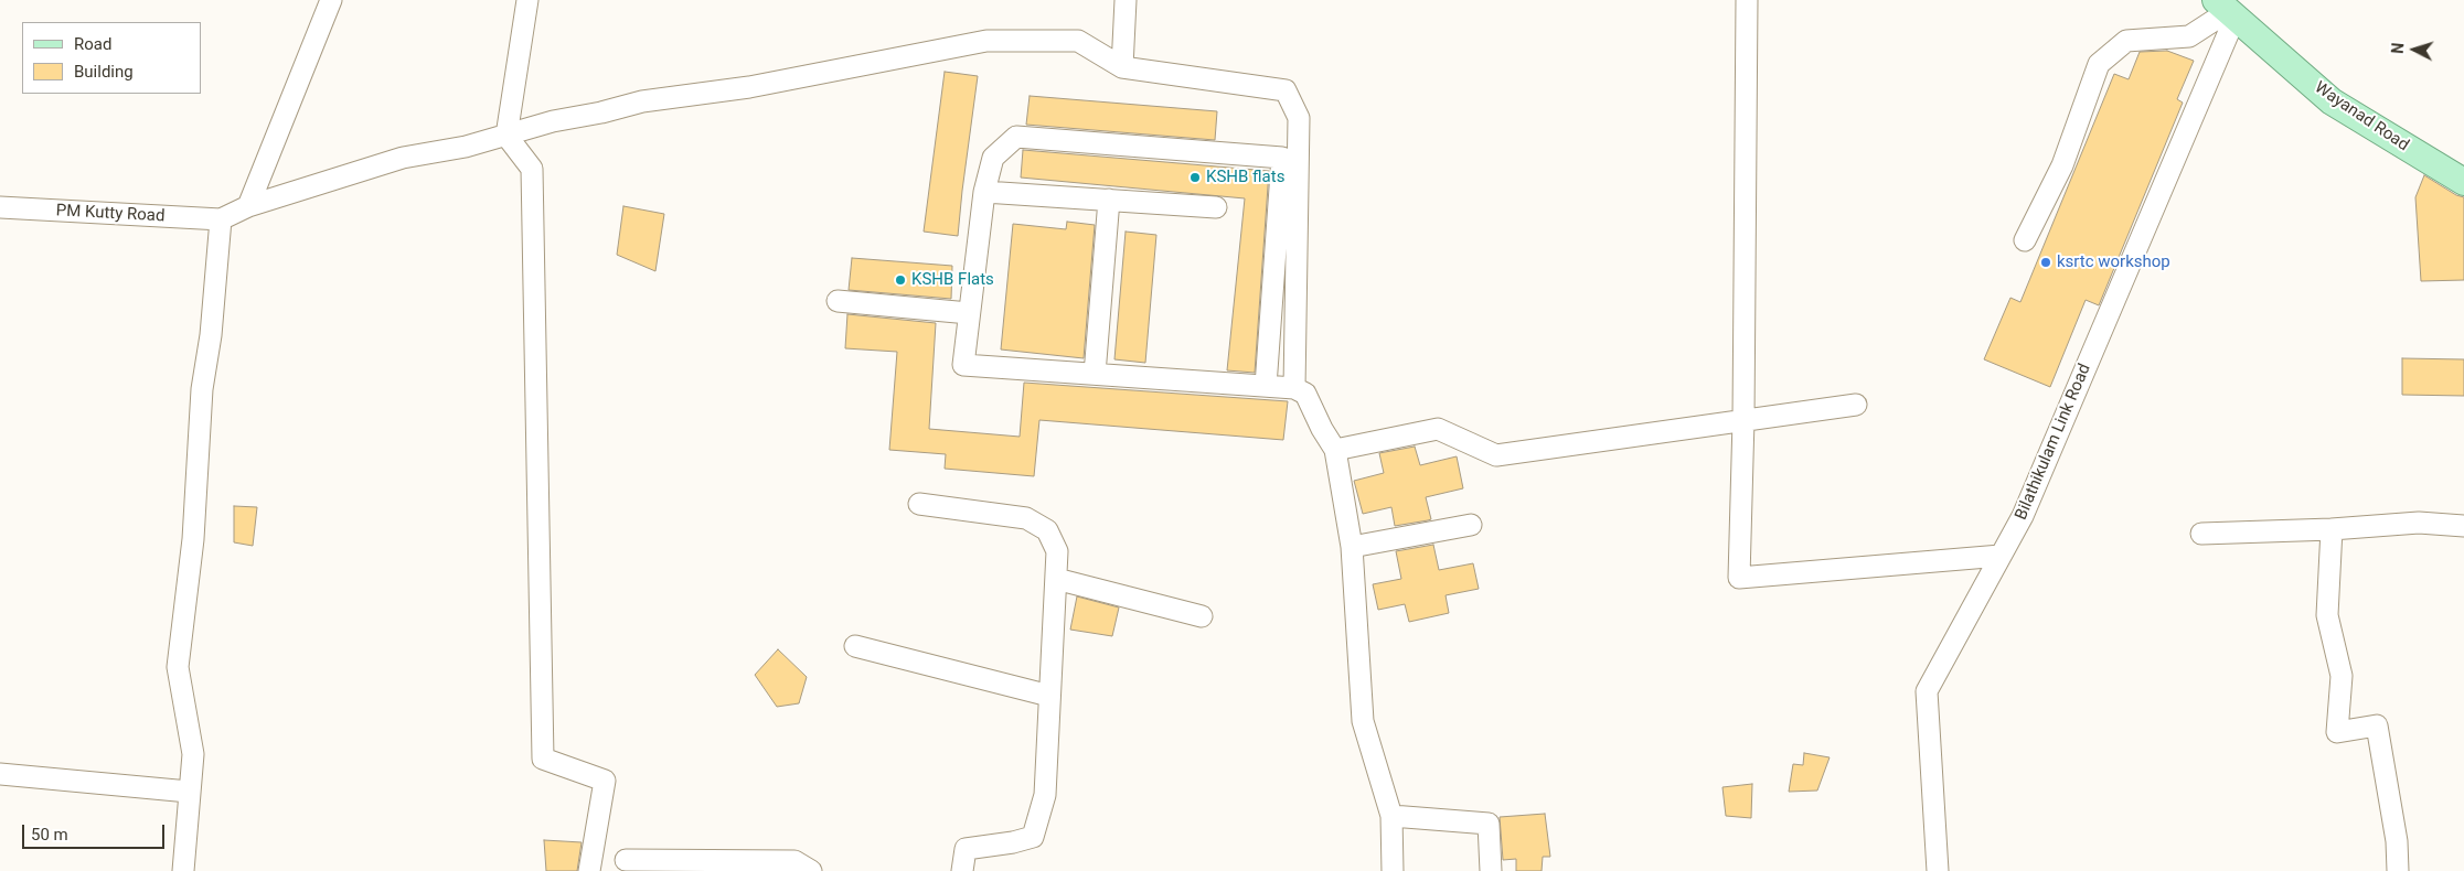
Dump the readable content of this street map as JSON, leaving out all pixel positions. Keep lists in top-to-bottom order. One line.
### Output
{"streets":{"main road":["Wayanad Road"],"street":["PM Kutty Road","Bilathikulam Link Road"]},"crossings":[["Wayanad Road","Bilathikulam Link Road"]],"places":["KSHB flats","ksrtc workshop","KSHB Flats"],"legend":["Road","Building"],"scale_bar":"50 m","north":"left"}
